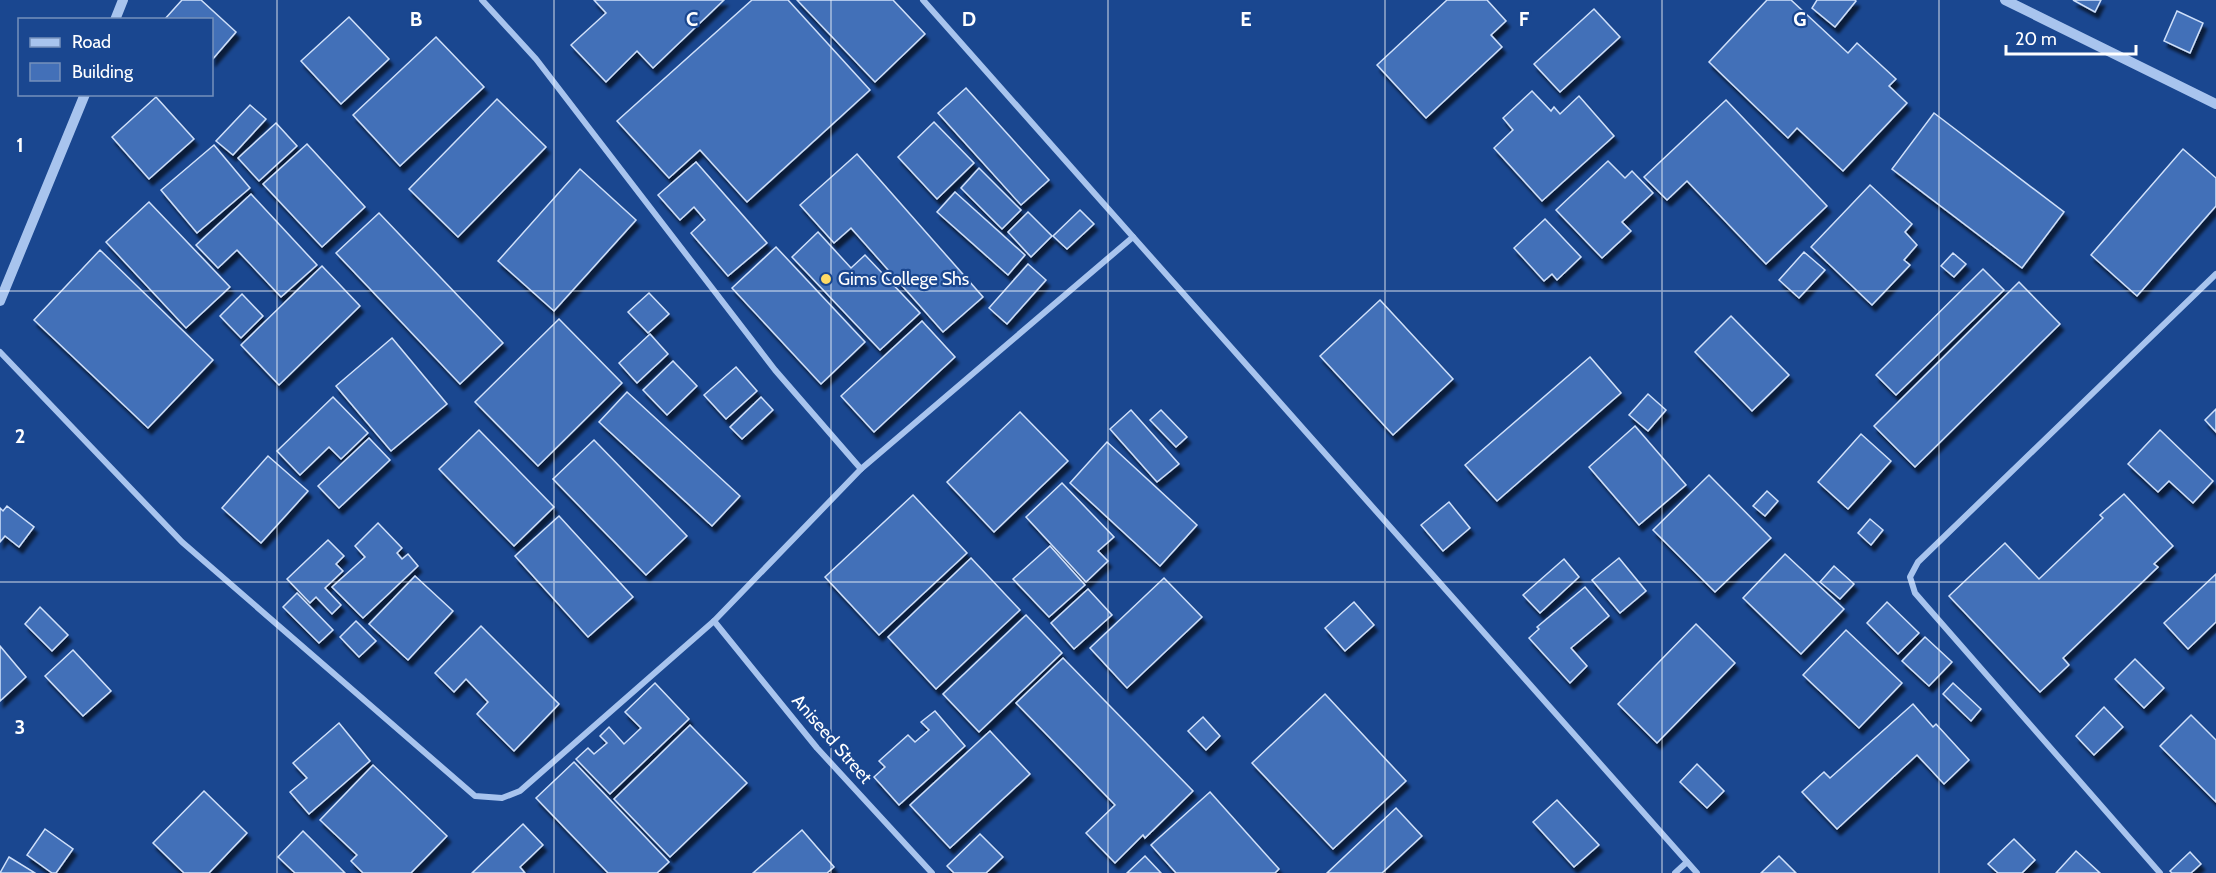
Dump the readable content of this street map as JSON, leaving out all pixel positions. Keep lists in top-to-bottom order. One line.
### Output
{"streets":{"street":["Aniseed Street"]},"places":["Gims College Shs"],"legend":["Road","Building"],"scale_bar":"20 m","grid":{"columns":["B","C","D","E","F","G"],"rows":["1","2","3"]}}
